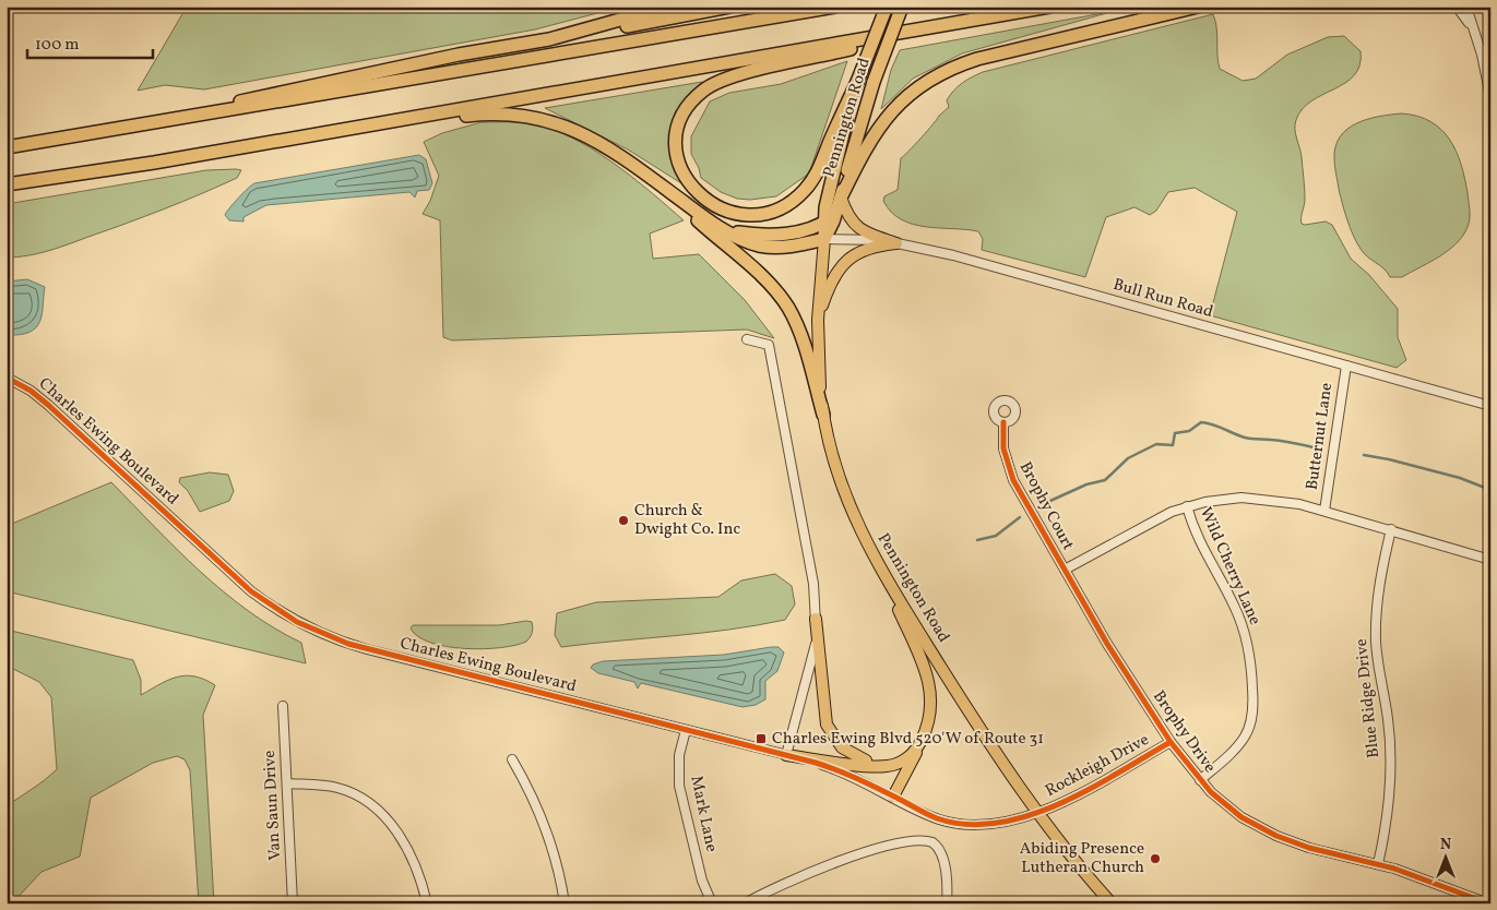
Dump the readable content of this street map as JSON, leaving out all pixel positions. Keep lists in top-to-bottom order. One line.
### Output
{"streets":{"highway":["Pennington Road"],"street":["Bull Run Road","Butternut Lane","Charles Ewing Boulevard","Brophy Court","Wild Cherry Lane","Blue Ridge Drive","Brophy Drive","Rockleigh Drive","Van Saun Drive","Mark Lane"]},"crossings":[["Pennington Road","Bull Run Road"],["Pennington Road","Charles Ewing Boulevard"],["Pennington Road","Rockleigh Drive"],["Bull Run Road","Butternut Lane"],["Charles Ewing Boulevard","Rockleigh Drive"],["Charles Ewing Boulevard","Mark Lane"],["Brophy Court","Brophy Drive"],["Wild Cherry Lane","Brophy Drive"],["Blue Ridge Drive","Brophy Drive"],["Brophy Drive","Rockleigh Drive"]],"places":{"other":["Church & Dwight Co. Inc","Abiding Presence Lutheran Church"],"transit":["Charles Ewing Blvd 520'W of Route 31"]},"scale_bar":"100 m","north":"top"}
